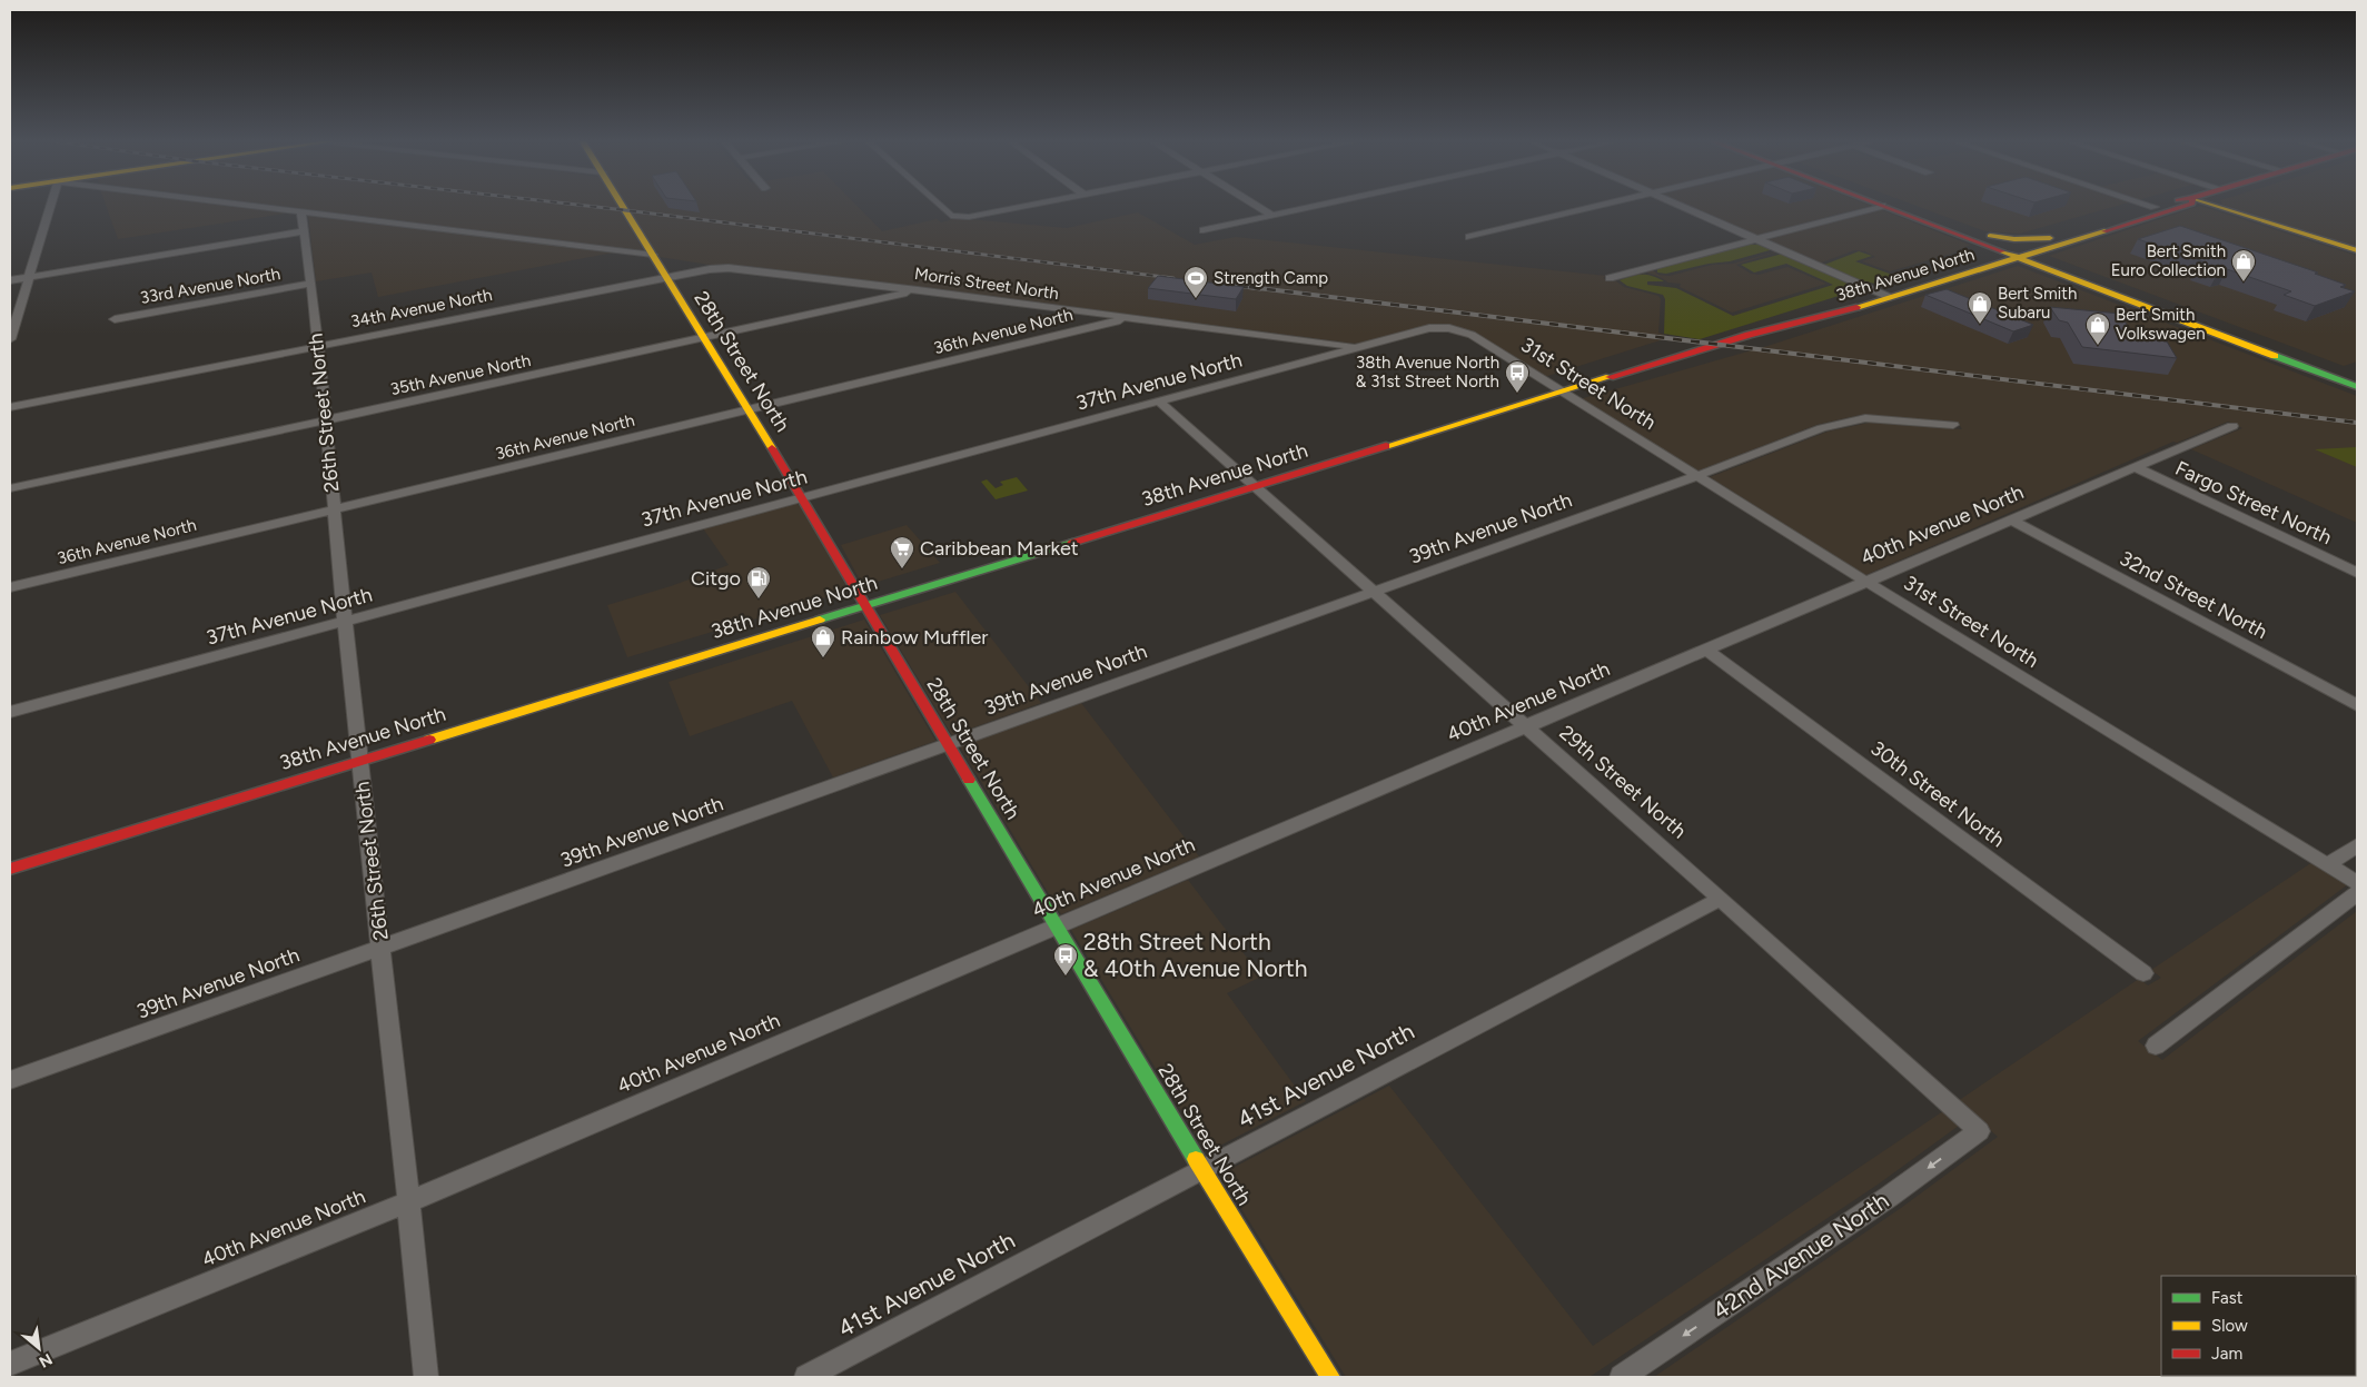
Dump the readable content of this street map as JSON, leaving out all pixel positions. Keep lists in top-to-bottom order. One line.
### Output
{"streets":{"main road":["38th Avenue North","28th Street North"],"street":["Morris Street North","33rd Avenue North","34th Avenue North","36th Avenue North","35th Avenue North","37th Avenue North","31st Street North","26th Street North","Fargo Street North","40th Avenue North","39th Avenue North","32nd Street North","29th Street North","30th Street North","41st Avenue North","42nd Avenue North"]},"crossings":[["38th Avenue North","28th Street North"],["38th Avenue North","31st Street North"],["38th Avenue North","26th Street North"],["38th Avenue North","29th Street North"],["Morris Street North","34th Avenue North"],["Morris Street North","36th Avenue North"],["Morris Street North","35th Avenue North"],["Morris Street North","37th Avenue North"],["33rd Avenue North","26th Street North"],["34th Avenue North","28th Street North"],["34th Avenue North","26th Street North"],["36th Avenue North","28th Street North"],["36th Avenue North","26th Street North"],["28th Street North","35th Avenue North"],["28th Street North","37th Avenue North"],["28th Street North","40th Avenue North"],["28th Street North","39th Avenue North"],["28th Street North","41st Avenue North"],["35th Avenue North","26th Street North"],["37th Avenue North","31st Street North"],["37th Avenue North","26th Street North"],["37th Avenue North","29th Street North"],["31st Street North","40th Avenue North"],["31st Street North","39th Avenue North"],["26th Street North","40th Avenue North"],["26th Street North","39th Avenue North"],["Fargo Street North","40th Avenue North"],["40th Avenue North","32nd Street North"],["40th Avenue North","29th Street North"],["40th Avenue North","30th Street North"],["39th Avenue North","29th Street North"],["29th Street North","41st Avenue North"],["29th Street North","42nd Avenue North"]],"one_way":["42nd Avenue North"],"places":{"shop":["Bert Smith Euro Collection","Bert Smith Subaru","Bert Smith Volkswagen","Rainbow Muffler"],"sports":["Strength Camp"],"bus stop":["38th Avenue North & 31st Street North","28th Street North & 40th Avenue North"],"supermarket":["Caribbean Market"],"fuel station":["Citgo"]},"legend":["Fast","Slow","Jam"],"north":"bottom right"}
